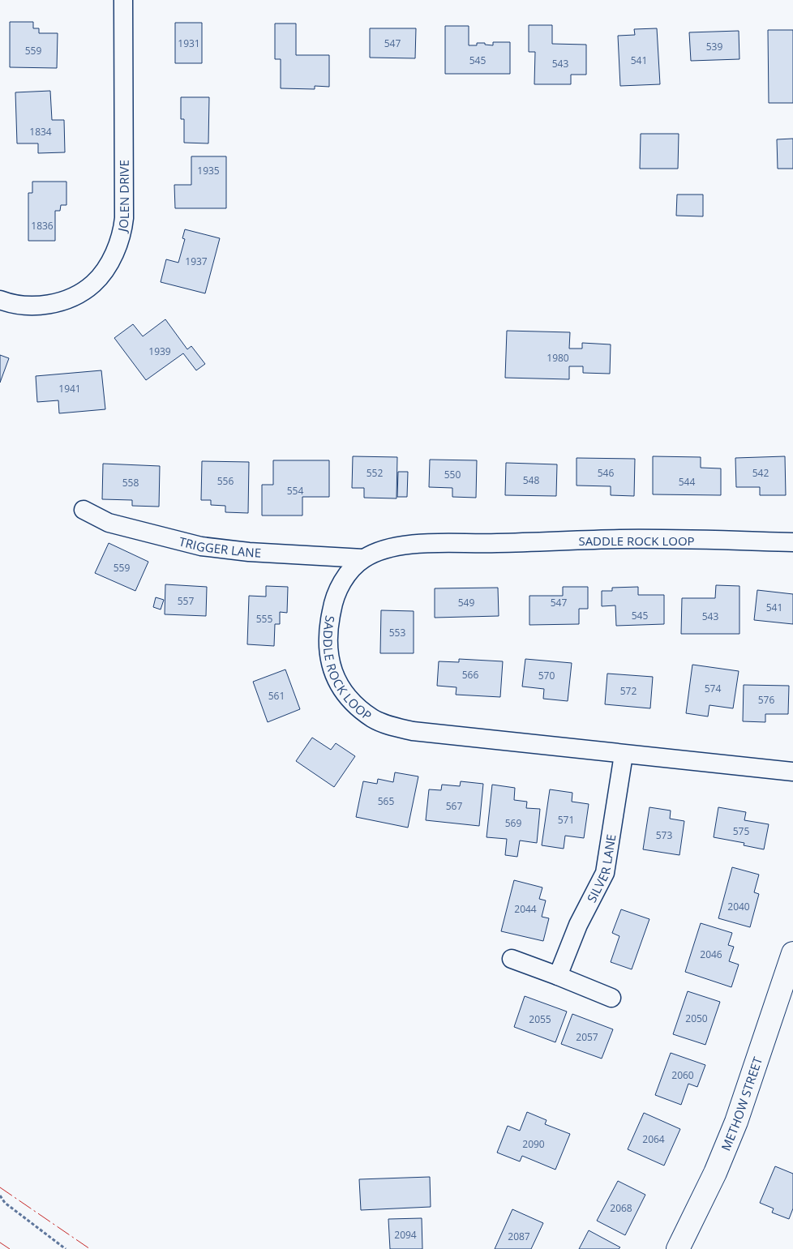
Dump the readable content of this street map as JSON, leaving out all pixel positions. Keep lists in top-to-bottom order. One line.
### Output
{"streets":{"street":["JOLEN DRIVE","SADDLE ROCK LOOP","TRIGGER LANE","SILVER LANE","METHOW STREET"]},"crossings":[["SADDLE ROCK LOOP","TRIGGER LANE"],["SADDLE ROCK LOOP","SILVER LANE"]],"house_numbers":["1931","547","539","559","545","541","543","1834","1935","1836","1937","1939","1980","1941","552","546","542","550","548","556","544","558","554","559","557","549","547","541","545","543","555","553","566","570","574","572","561","576","565","567","571","569","575","573","2040","2044","2046","2050","2055","2057","2060","2064","2090","2068","2094","2087"]}
